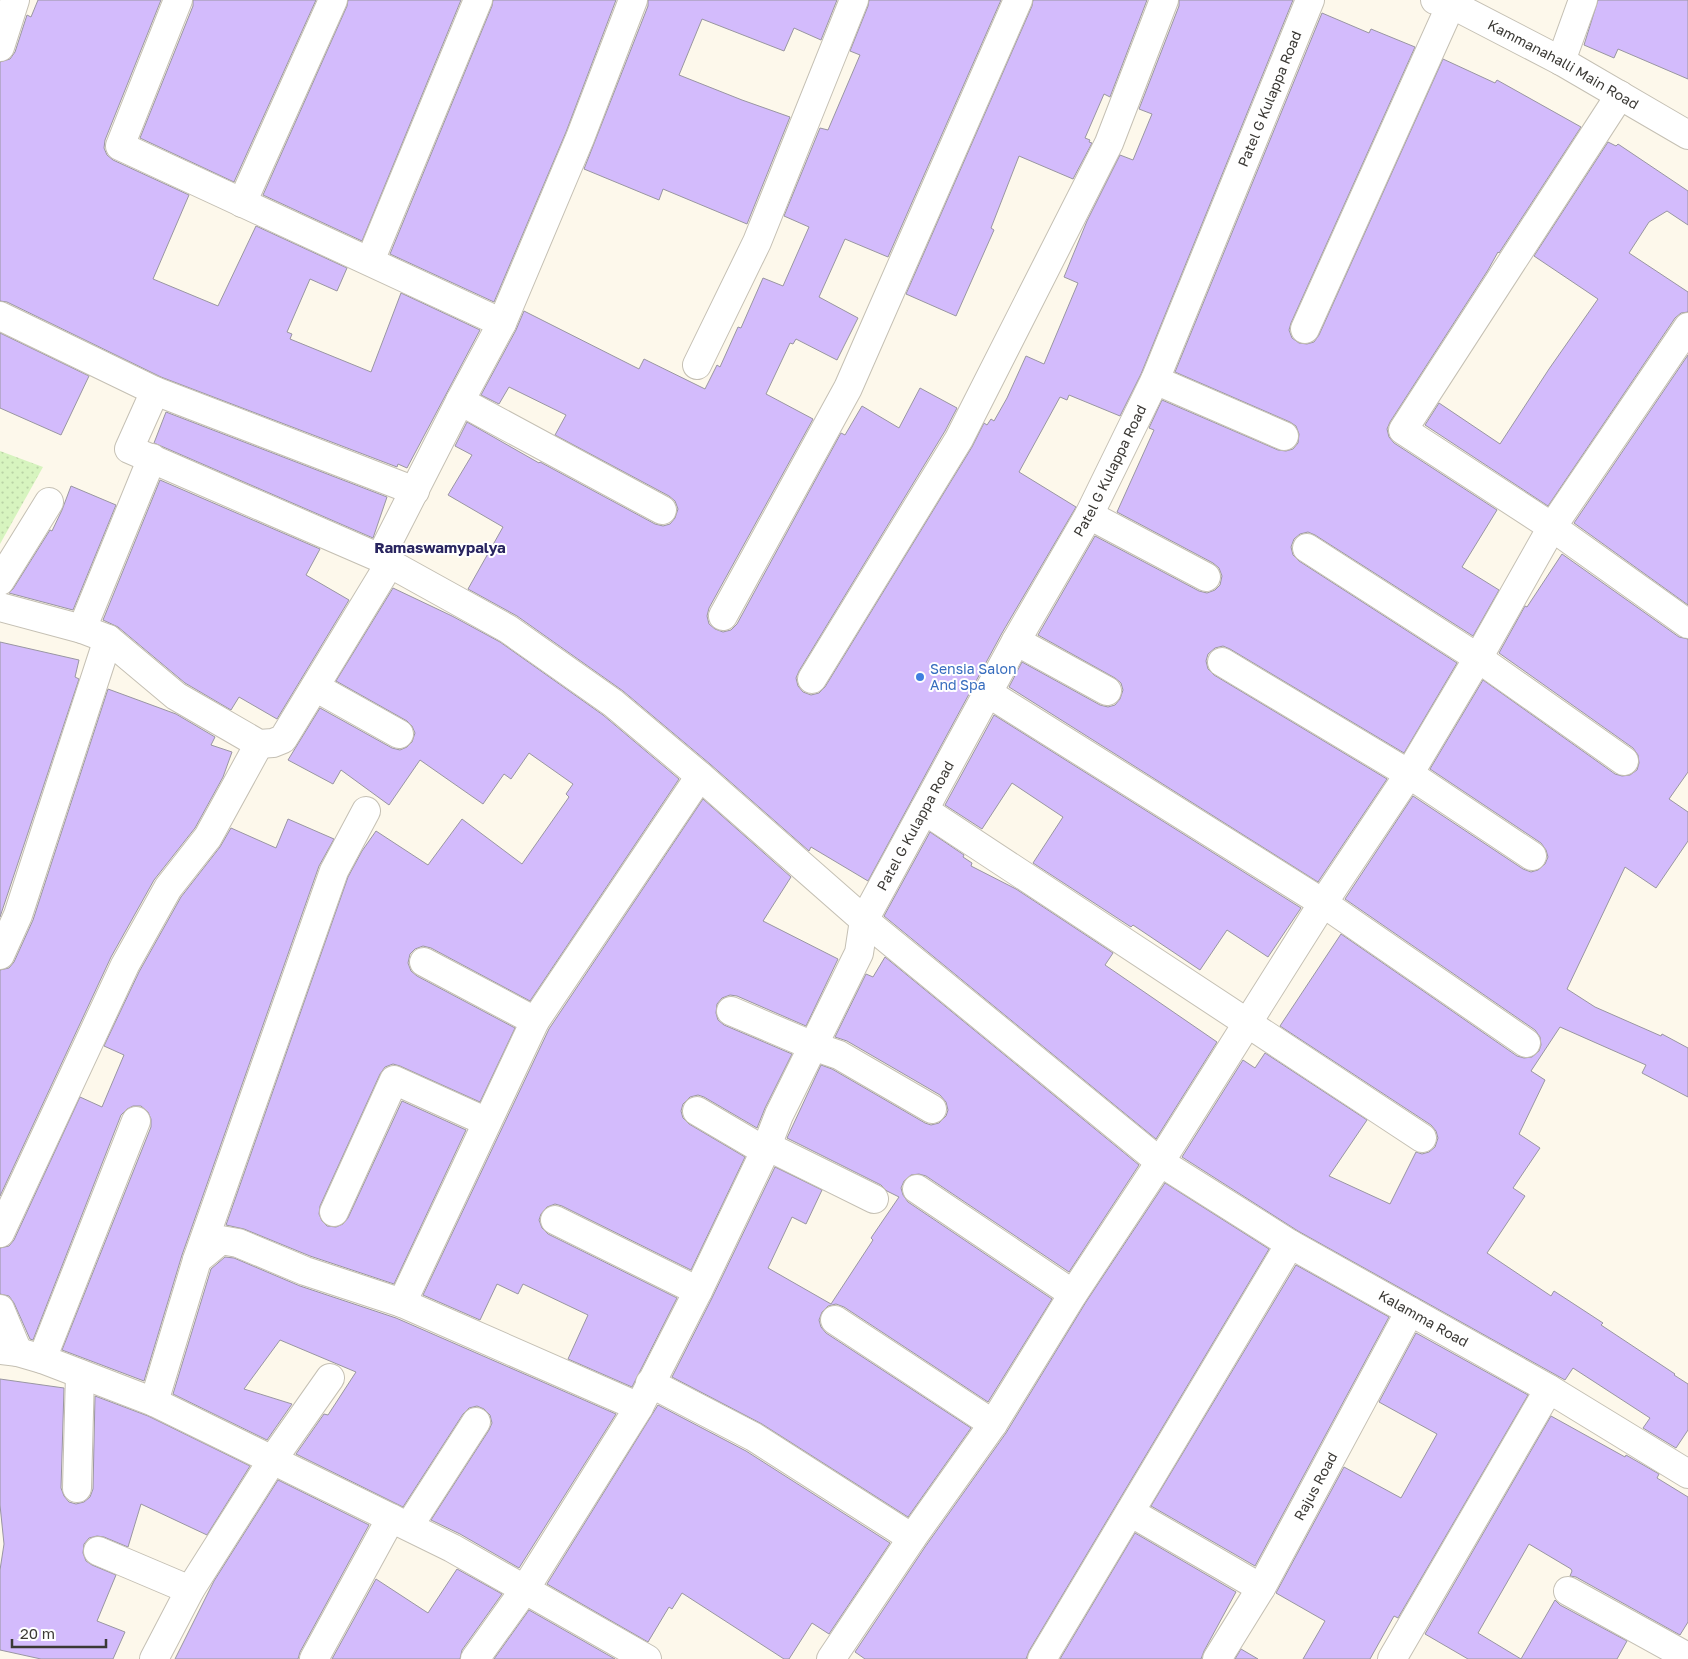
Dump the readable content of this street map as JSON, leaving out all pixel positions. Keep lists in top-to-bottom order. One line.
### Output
{"streets":{"street":["Kammanahalli Main Road","Patel G Kulappa Road","Kalamma Road","Rajus Road"]},"crossings":[["Patel G Kulappa Road","Kalamma Road"],["Kalamma Road","Rajus Road"]],"districts":["Ramaswamypalya"],"places":["Sensia Salon And Spa"],"scale_bar":"20 m"}
